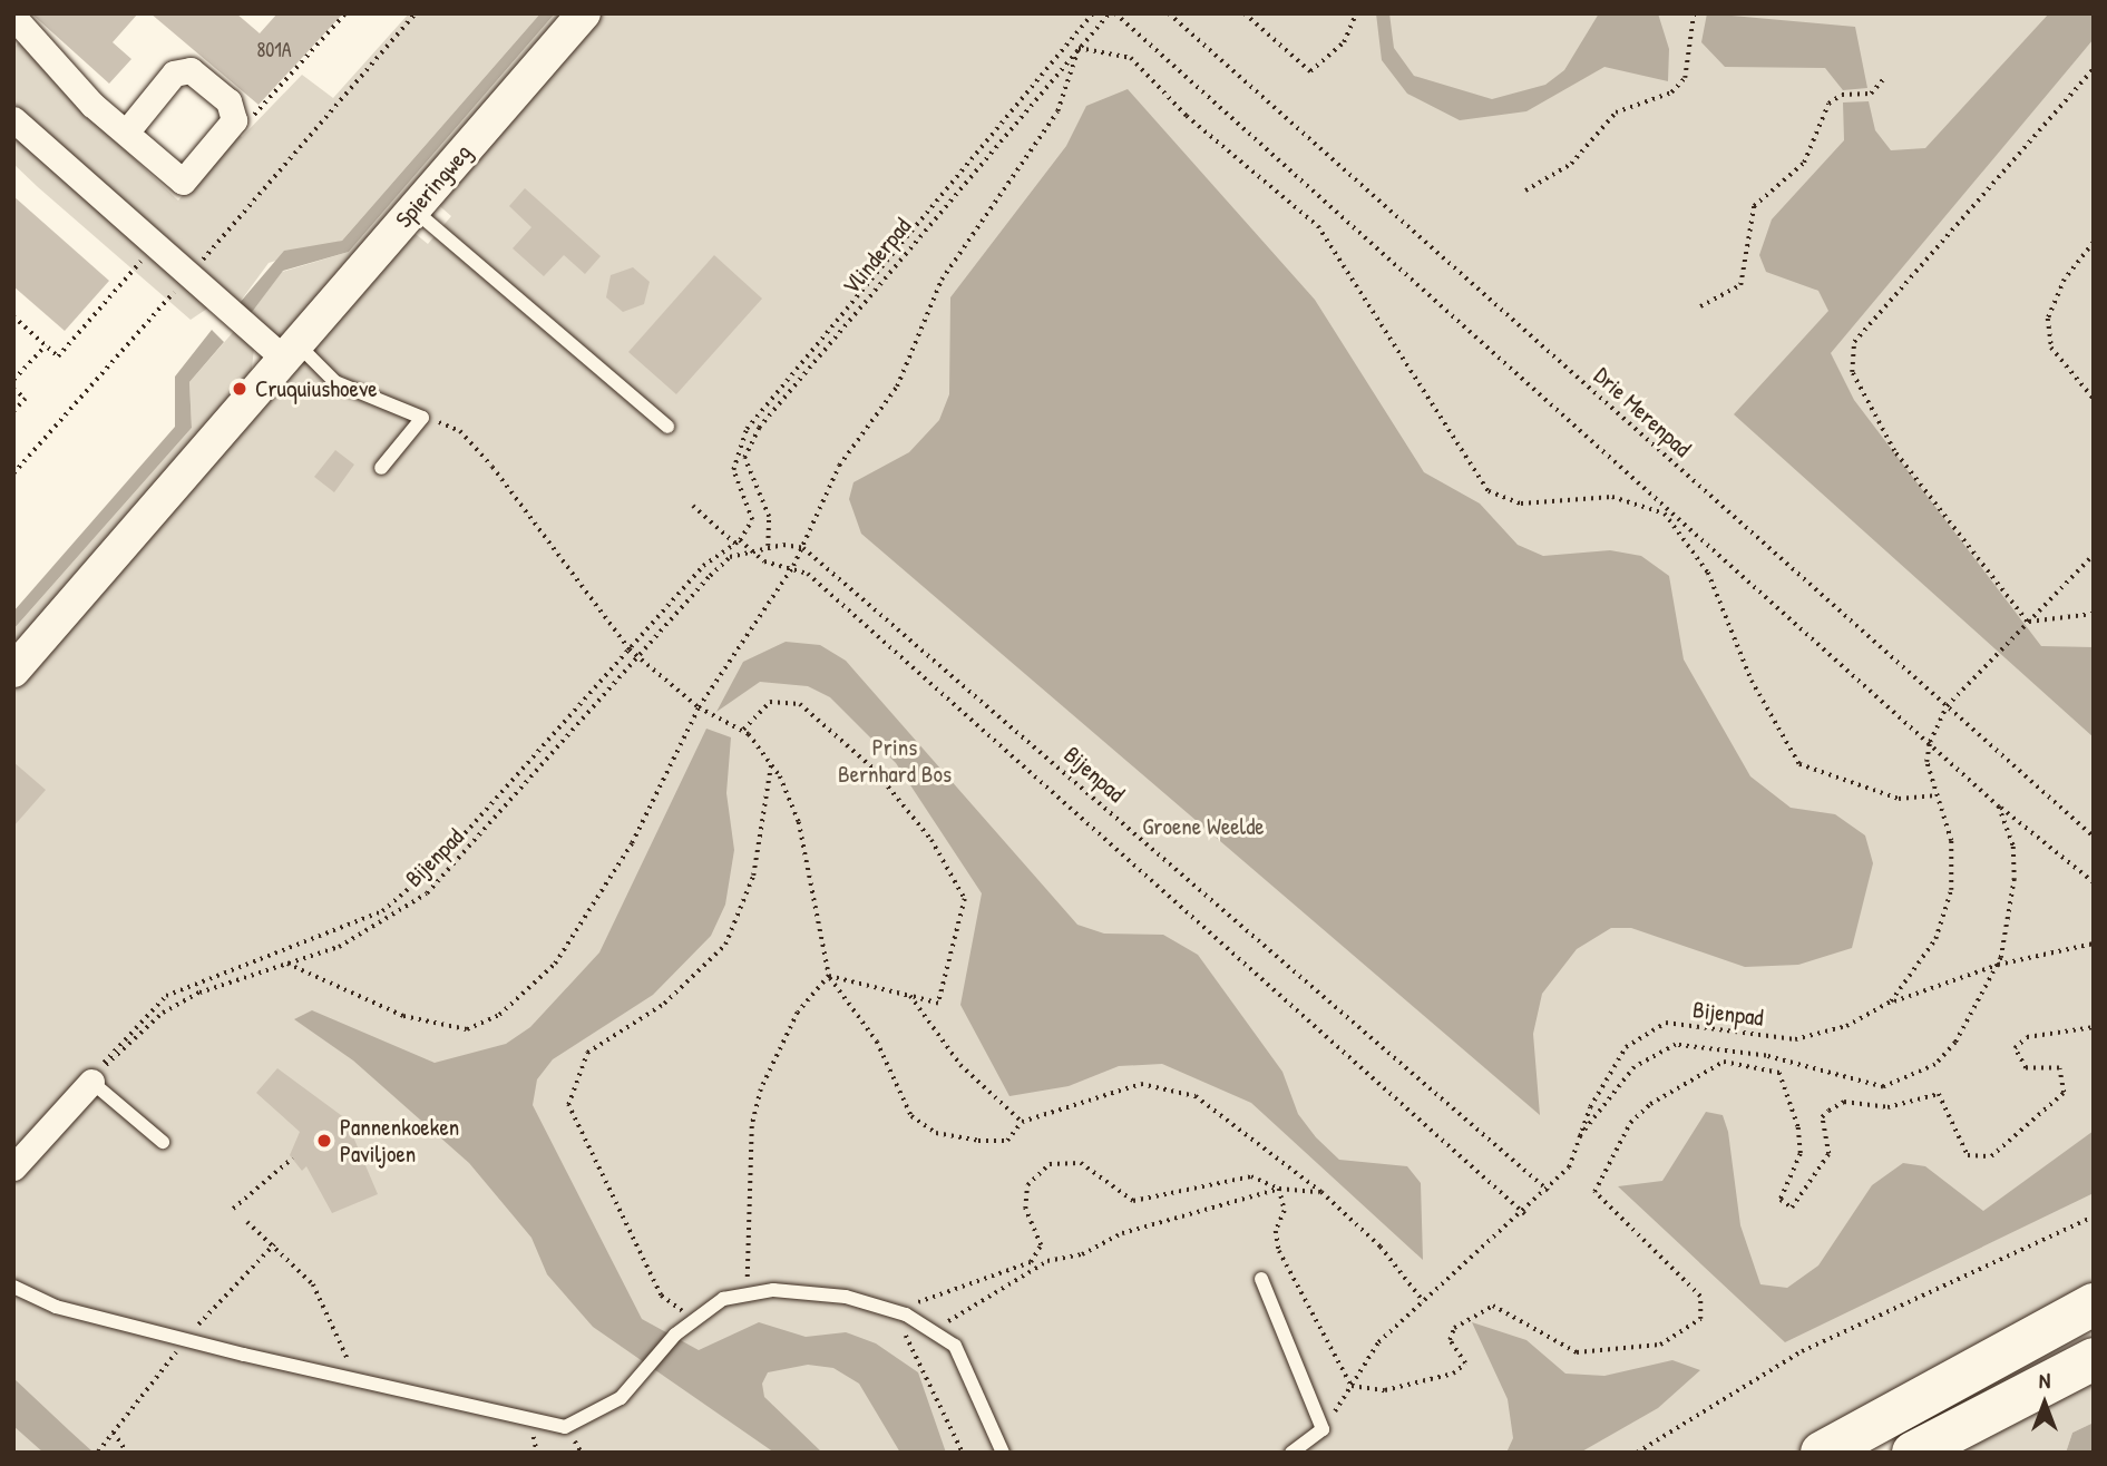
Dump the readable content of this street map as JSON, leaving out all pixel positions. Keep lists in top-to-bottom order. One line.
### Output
{"streets":{"street":["Spieringweg"],"path":["Vlinderpad","Drie Merenpad","Bijenpad"]},"crossings":[["Vlinderpad","Bijenpad"]],"parks":["Prins Bernhard Bos","Groene Weelde"],"places":["Cruquiushoeve","Pannenkoeken Paviljoen"],"house_numbers":["801A"],"north":"top"}
